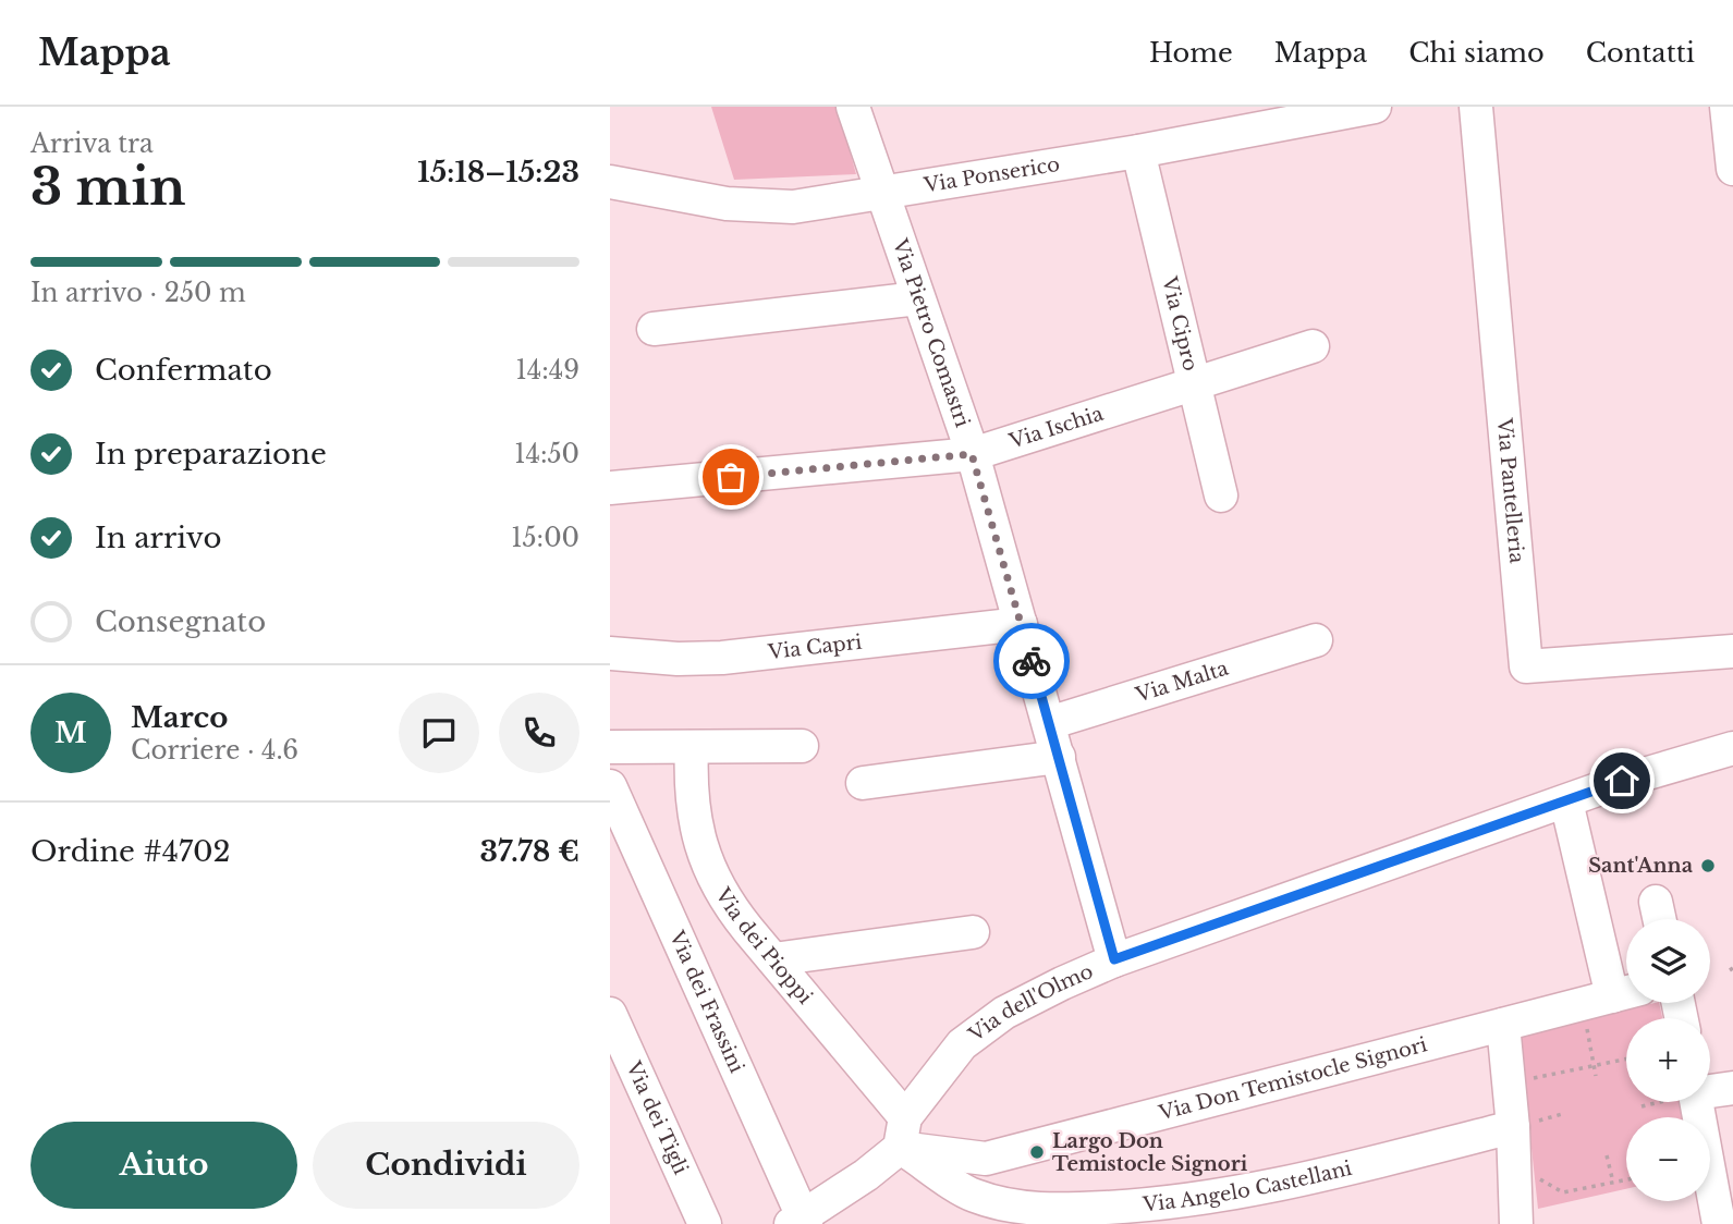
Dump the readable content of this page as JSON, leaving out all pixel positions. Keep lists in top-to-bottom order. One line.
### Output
{"streets":{"street":["Via Ponserico","Via Cipro","Via Pietro Comastri","Via Ischia","Via Pantelleria","Via Capri","Via Malta","Via dei Pioppi","Via dei Frassini","Via dell'Olmo","Via Don Temistocle Signori","Via dei Tigli","Via Angelo Castellani"]},"crossings":[["Via Ponserico","Via Cipro"],["Via Ponserico","Via Pietro Comastri"],["Via Cipro","Via Ischia"],["Via Pietro Comastri","Via Ischia"],["Via Pietro Comastri","Via Capri"],["Via Pietro Comastri","Via Malta"],["Via Pietro Comastri","Via dell'Olmo"],["Via dei Pioppi","Via dell'Olmo"],["Via dei Pioppi","Via Don Temistocle Signori"],["Via dei Pioppi","Via Angelo Castellani"],["Via dei Frassini","Via dell'Olmo"],["Via dell'Olmo","Via Don Temistocle Signori"],["Via dell'Olmo","Via Angelo Castellani"],["Via Don Temistocle Signori","Via Angelo Castellani"]],"places":["Sant'Anna","Largo Don Temistocle Signori"],"page":{"header":"Mappa","nav":["Home","Mappa","Chi siamo","Contatti"],"heading":["3 min","Arriva tra","15:18–15:23"],"panel":["Marco","Corriere · 4.6","Ordine #4702","37.78 €"],"bar":"In arrivo · 250 m","list":[["Confermato","14:49"],["In preparazione","14:50"],["In arrivo","15:00"],"Consegnato"],"round":"M","map_buttons":["+","−"],"buttons":["Aiuto","Condividi"]}}
